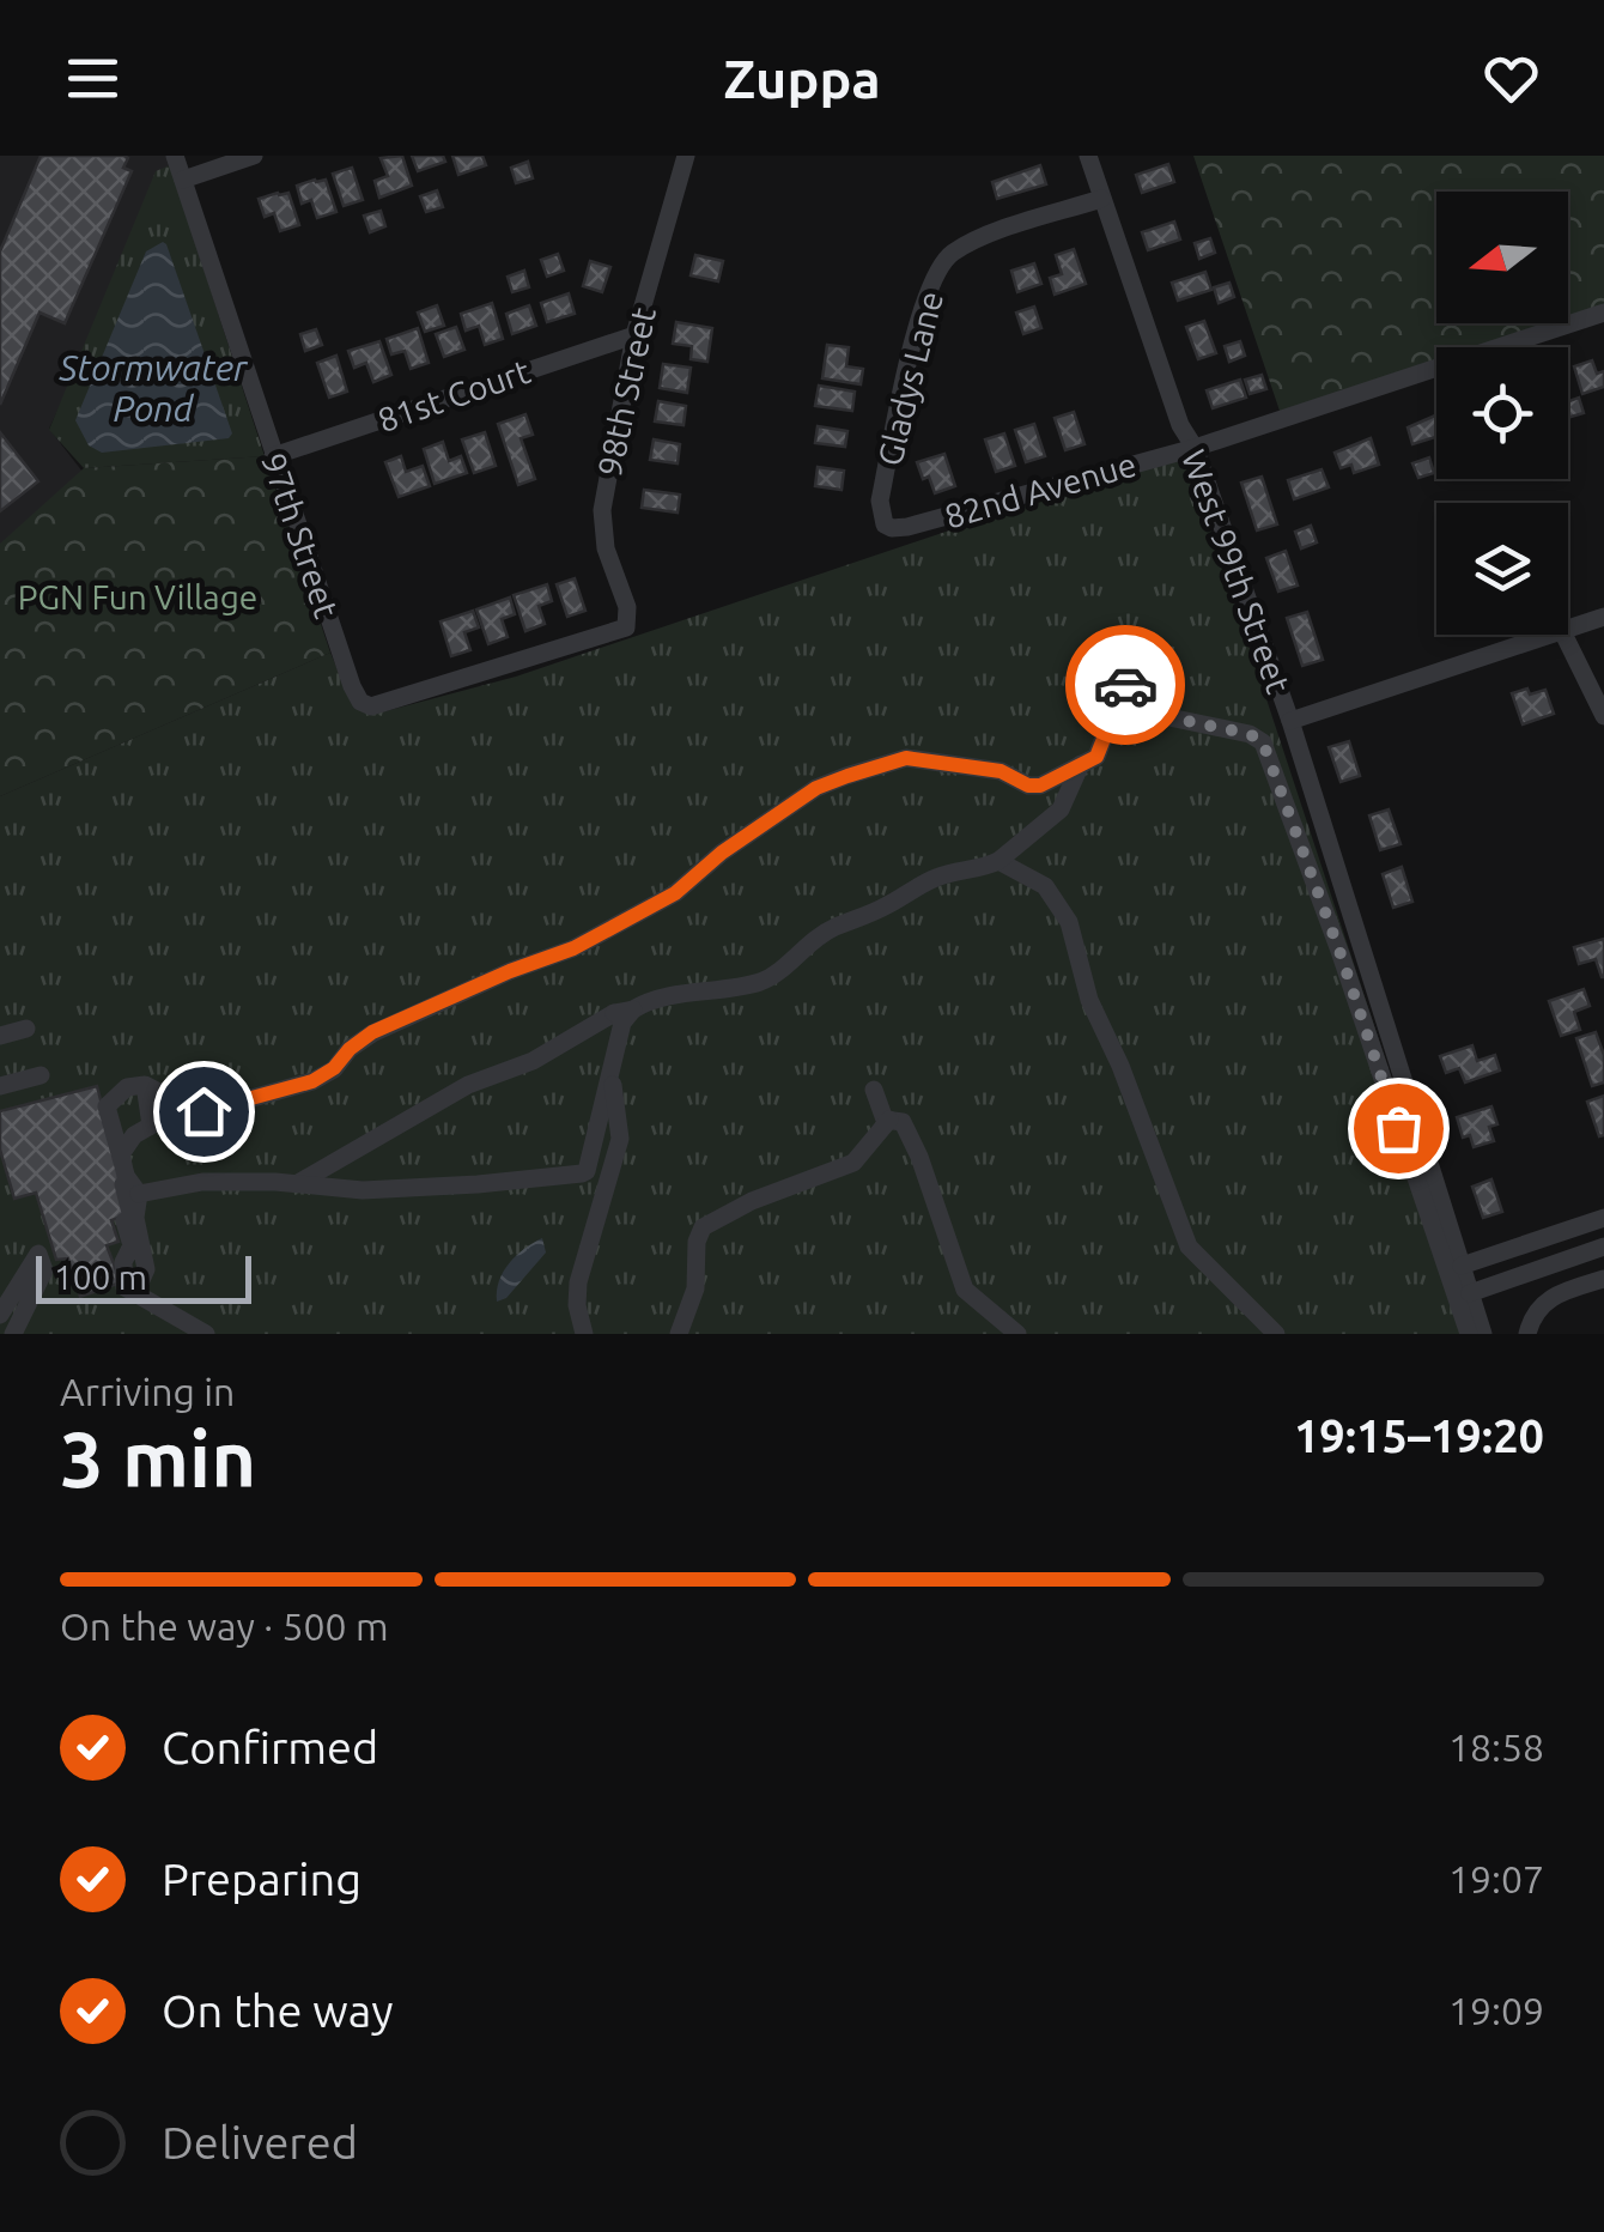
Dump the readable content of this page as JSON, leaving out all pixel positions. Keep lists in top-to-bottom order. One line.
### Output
{"streets":{"street":["Gladys Lane","98th Street","81st Court","82nd Avenue","97th Street","West 99th Street"]},"crossings":[["Gladys Lane","82nd Avenue"],["Gladys Lane","West 99th Street"],["98th Street","81st Court"],["98th Street","97th Street"],["81st Court","97th Street"],["82nd Avenue","West 99th Street"]],"water":["Stormwater Pond"],"parks":["PGN Fun Village"],"scale_bar":"100 m","north":"left","page":{"header":"Zuppa","scale":"100 m","heading":["3 min","Arriving in","19:15–19:20"],"bar":"On the way · 500 m","list":[["Confirmed","18:58"],["Preparing","19:07"],["On the way","19:09"],"Delivered"]}}
